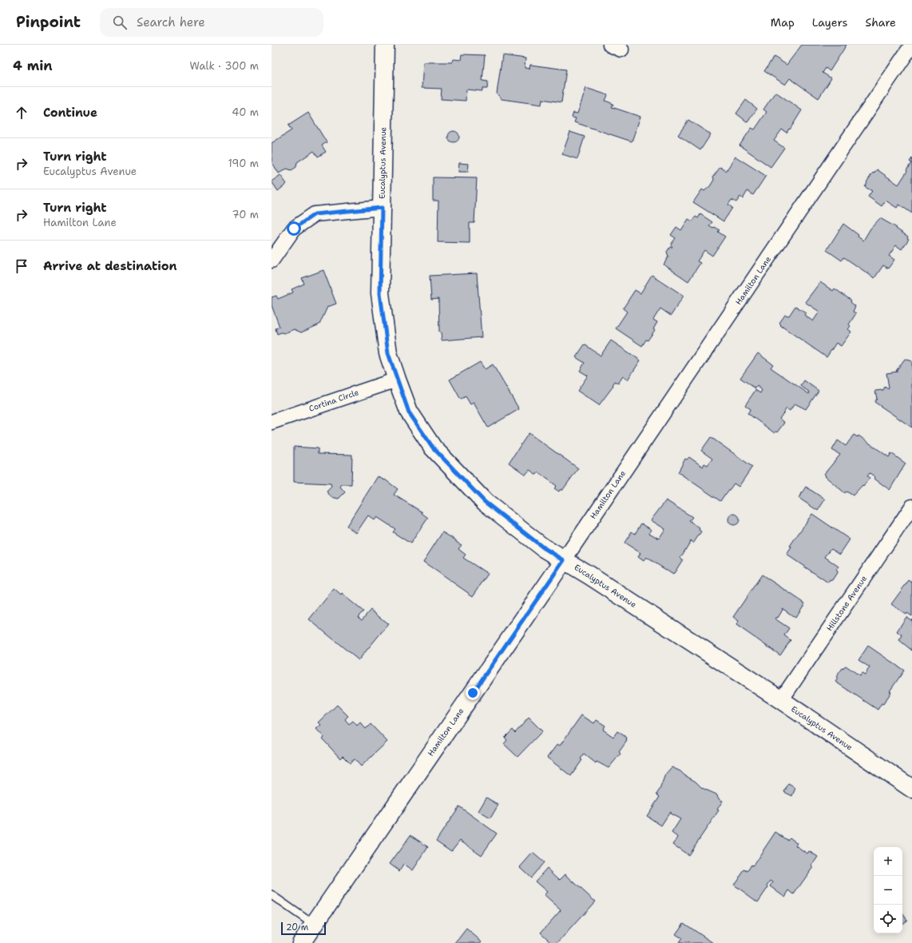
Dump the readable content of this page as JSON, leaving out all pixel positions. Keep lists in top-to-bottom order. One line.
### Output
{"streets":{"street":["Eucalyptus Avenue","Hamilton Lane","Cortina Circle","Hillstone Avenue"]},"crossings":[["Eucalyptus Avenue","Hamilton Lane"],["Eucalyptus Avenue","Cortina Circle"],["Eucalyptus Avenue","Hillstone Avenue"]],"scale_bar":"20 m","page":{"header":"Pinpoint","search":"Search here","nav":["Map","Layers","Share"],"heading":["4 min","Walk · 300 m"],"list":[["Continue","40 m"],["Turn right","Eucalyptus Avenue","190 m"],["Turn right","Hamilton Lane","70 m"],"Arrive at destination"],"map_buttons":["+","−"],"scale":"20 m"}}
